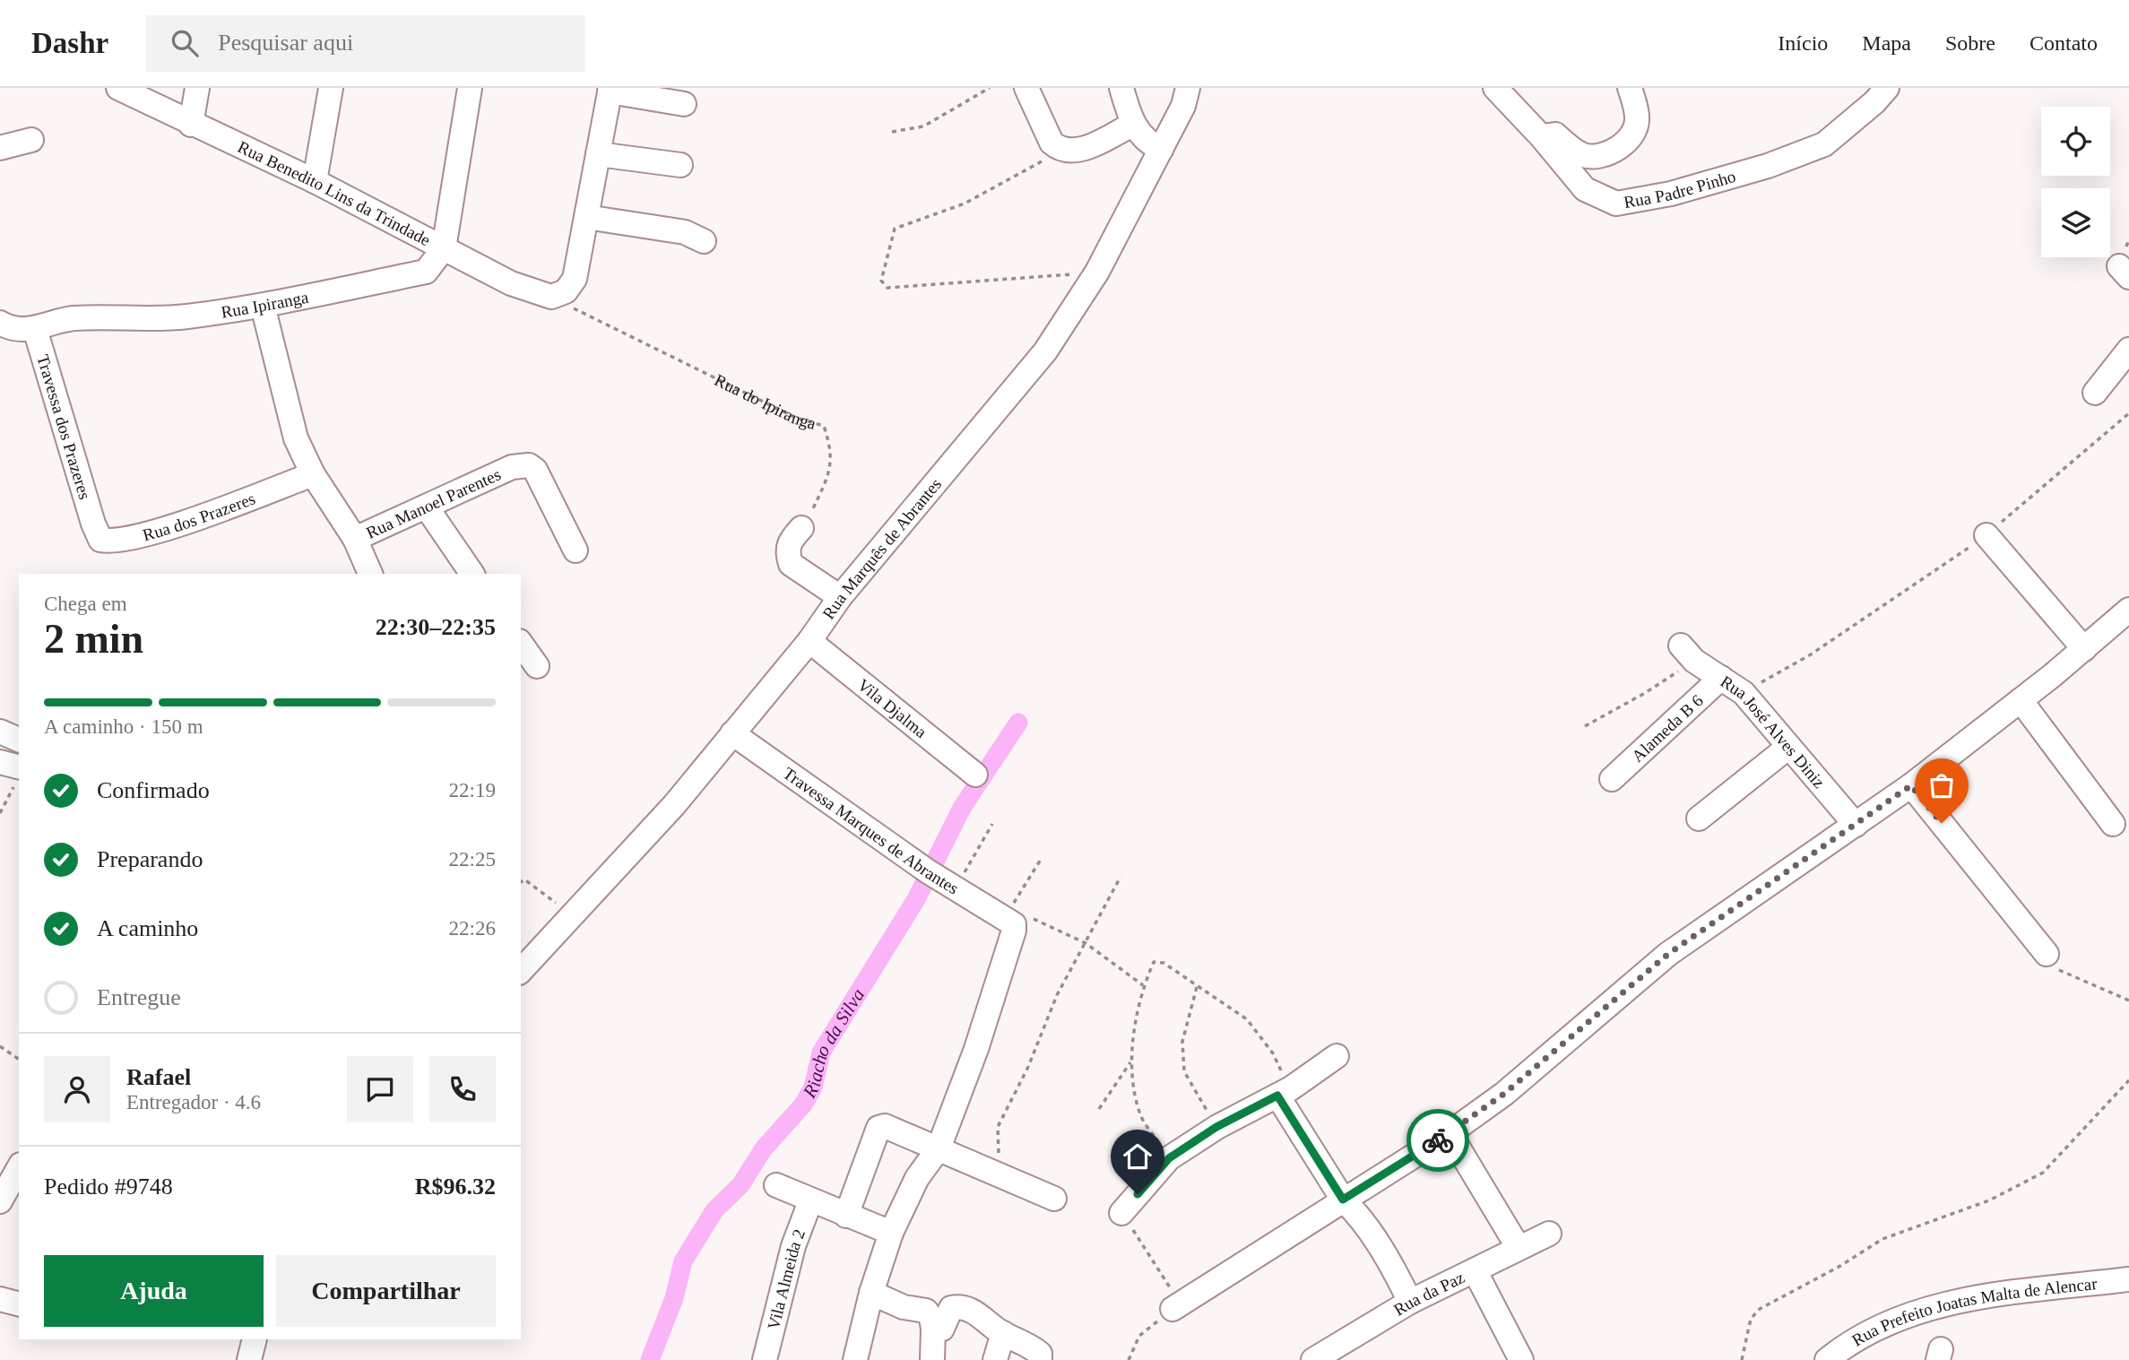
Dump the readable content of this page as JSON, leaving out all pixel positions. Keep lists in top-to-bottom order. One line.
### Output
{"streets":{"street":["Rua Padre Pinho","Rua Benedito Lins da Trindade","Rua Ipiranga","Travessa dos Prazeres","Rua Manoel Parentes","Rua dos Prazeres","Rua Marquês de Abrantes","Vila Djalma","Alameda B 6","Rua José Alves Diniz","Travessa Marques de Abrantes","Vila Almeida 2","Rua da Paz","Rua Prefeito Joatas Malta de Alencar"],"path":["Rua do Ipiranga"]},"crossings":[["Rua Benedito Lins da Trindade","Rua Ipiranga"],["Rua Benedito Lins da Trindade","Rua do Ipiranga"],["Rua Ipiranga","Travessa dos Prazeres"],["Travessa dos Prazeres","Rua dos Prazeres"],["Rua Marquês de Abrantes","Vila Djalma"],["Rua Marquês de Abrantes","Travessa Marques de Abrantes"],["Alameda B 6","Rua José Alves Diniz"]],"water":["Riacho da Silva"],"page":{"header":"Dashr","search":"Pesquisar aqui","nav":["Início","Mapa","Sobre","Contato"],"heading":["2 min","Chega em","22:30–22:35"],"panel":["Rafael","Entregador · 4.6","Pedido #9748","R$96.32"],"bar":"A caminho · 150 m","list":[["Confirmado","22:19"],["Preparando","22:25"],["A caminho","22:26"],"Entregue"],"buttons":["Ajuda","Compartilhar"]}}
